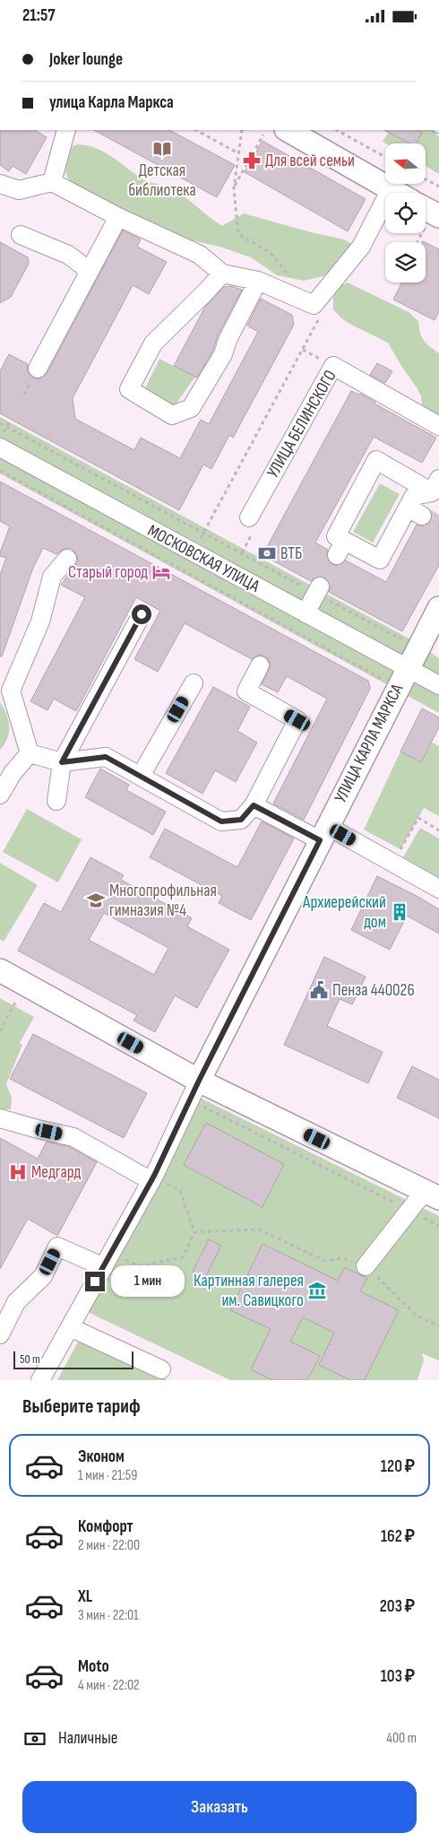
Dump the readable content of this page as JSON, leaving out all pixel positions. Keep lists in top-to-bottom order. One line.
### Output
{"streets":{"main road":["УЛИЦА КАРЛА МАРКСА"],"street":["УЛИЦА БЕЛИНСКОГО","МОСКОВСКАЯ УЛИЦА"]},"crossings":[["МОСКОВСКАЯ УЛИЦА","УЛИЦА КАРЛА МАРКСА"]],"places":{"library":["Детская библиотека"],"pharmacy":["Для всей семьи"],"bank":["ВТБ"],"hotel":["Старый город"],"school or university":["Многопрофильная гимназия №4"],"building":["Архиерейский дом"],"public building":["Пенза 440026"],"hospital":["Медгард"],"museum":["Картинная галерея им. Савицкого"]},"scale_bar":"50 m","north":"left","page":{"status":"21:57","banner":["Joker lounge","улица Карла Маркса"],"bubble":"1 мин","scale":"50 m","heading":"Выберите тариф","list":[{"name":"Эконом","note":"1 мин · 21:59","value":"120 ₽"},{"name":"Комфорт","note":"2 мин · 22:00","value":"162 ₽"},{"name":"XL","note":"3 мин · 22:01","value":"203 ₽"},{"name":"Moto","note":"4 мин · 22:02","value":"103 ₽"}],"pay":["Наличные","400 m"],"buttons":"Заказать"}}
